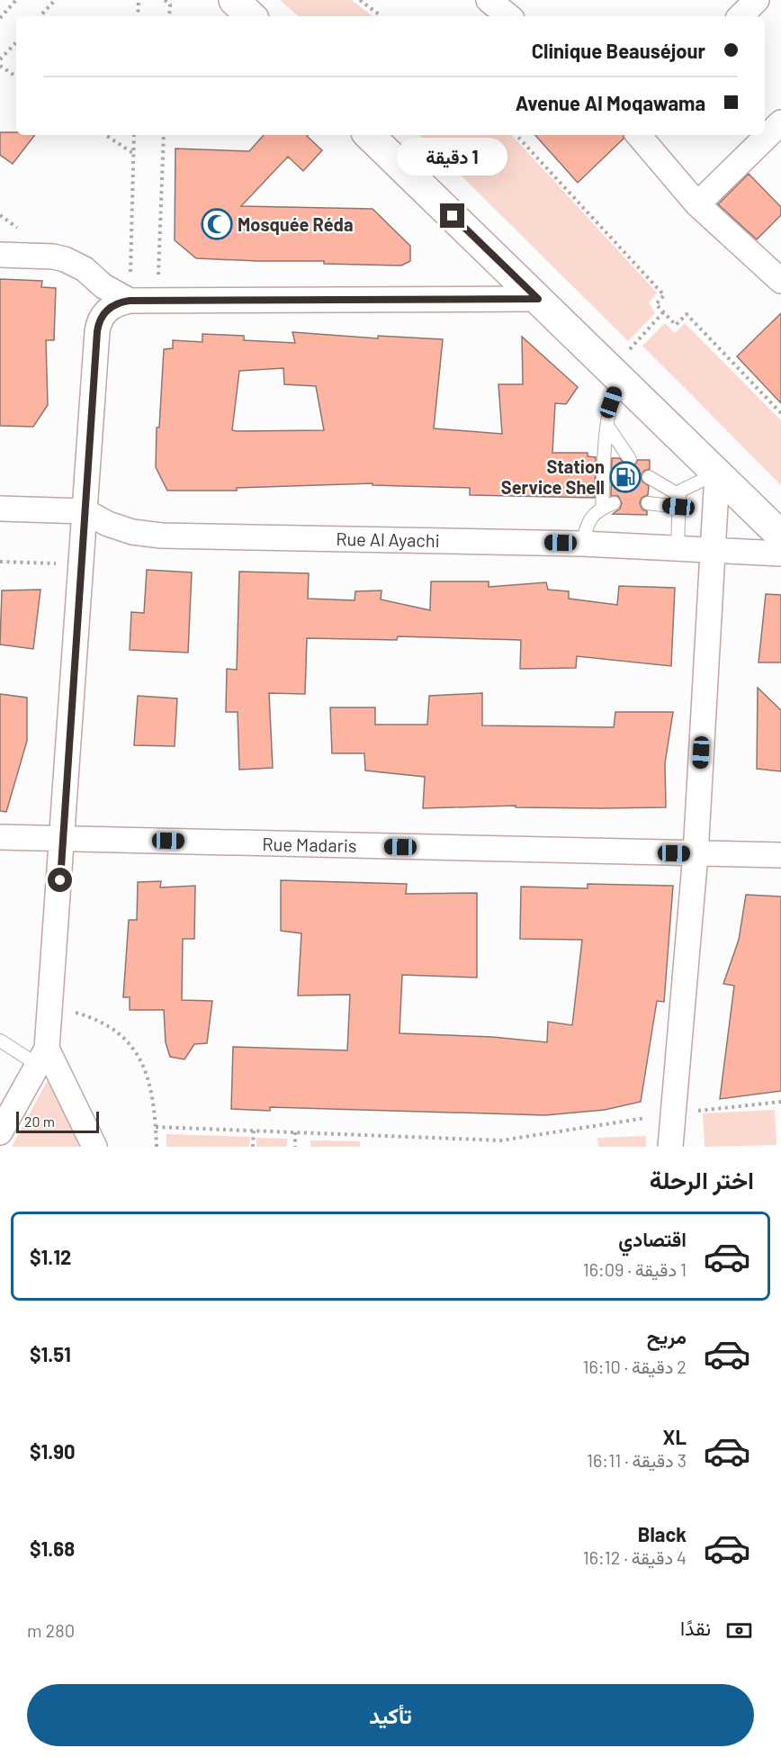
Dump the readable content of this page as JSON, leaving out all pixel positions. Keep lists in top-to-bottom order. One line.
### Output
{"streets":{"street":["Rue Al Ayachi","Rue Madaris"]},"places":{"mosque":["Mosquée Réda"],"fuel station":["Station Service Shell"]},"scale_bar":"20 m","page":{"banner":["Clinique Beauséjour","Avenue Al Moqawama"],"bubble":"1 دقيقة","scale":"20 m","heading":"اختر الرحلة","list":[{"name":"اقتصادي","note":"1 دقيقة · 16:09","value":"$1.12"},{"name":"مريح","note":"2 دقيقة · 16:10","value":"$1.51"},{"name":"XL","note":"3 دقيقة · 16:11","value":"$1.90"},{"name":"Black","note":"4 دقيقة · 16:12","value":"$1.68"}],"pay":["نقدًا","280 m"],"buttons":"تأكيد"}}
